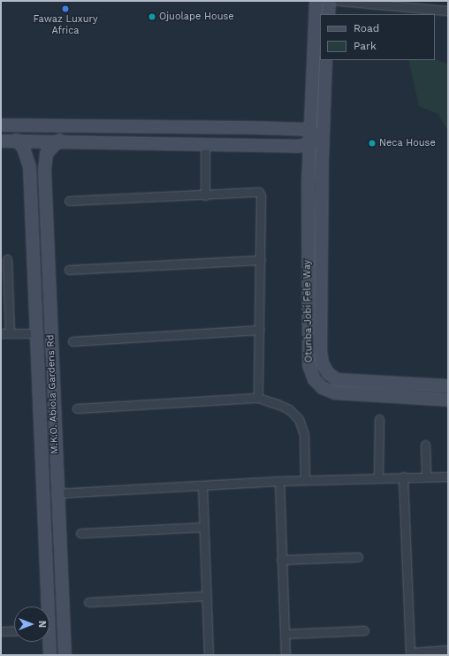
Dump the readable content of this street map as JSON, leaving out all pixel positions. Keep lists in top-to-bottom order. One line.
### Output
{"streets":{"street":["Otunba Jobi Fele Way","M.K.O. Abiola Gardens Rd"]},"places":["Fawaz Luxury Africa","Ojuolape House","Neca House"],"legend":["Road","Park"],"north":"right"}
